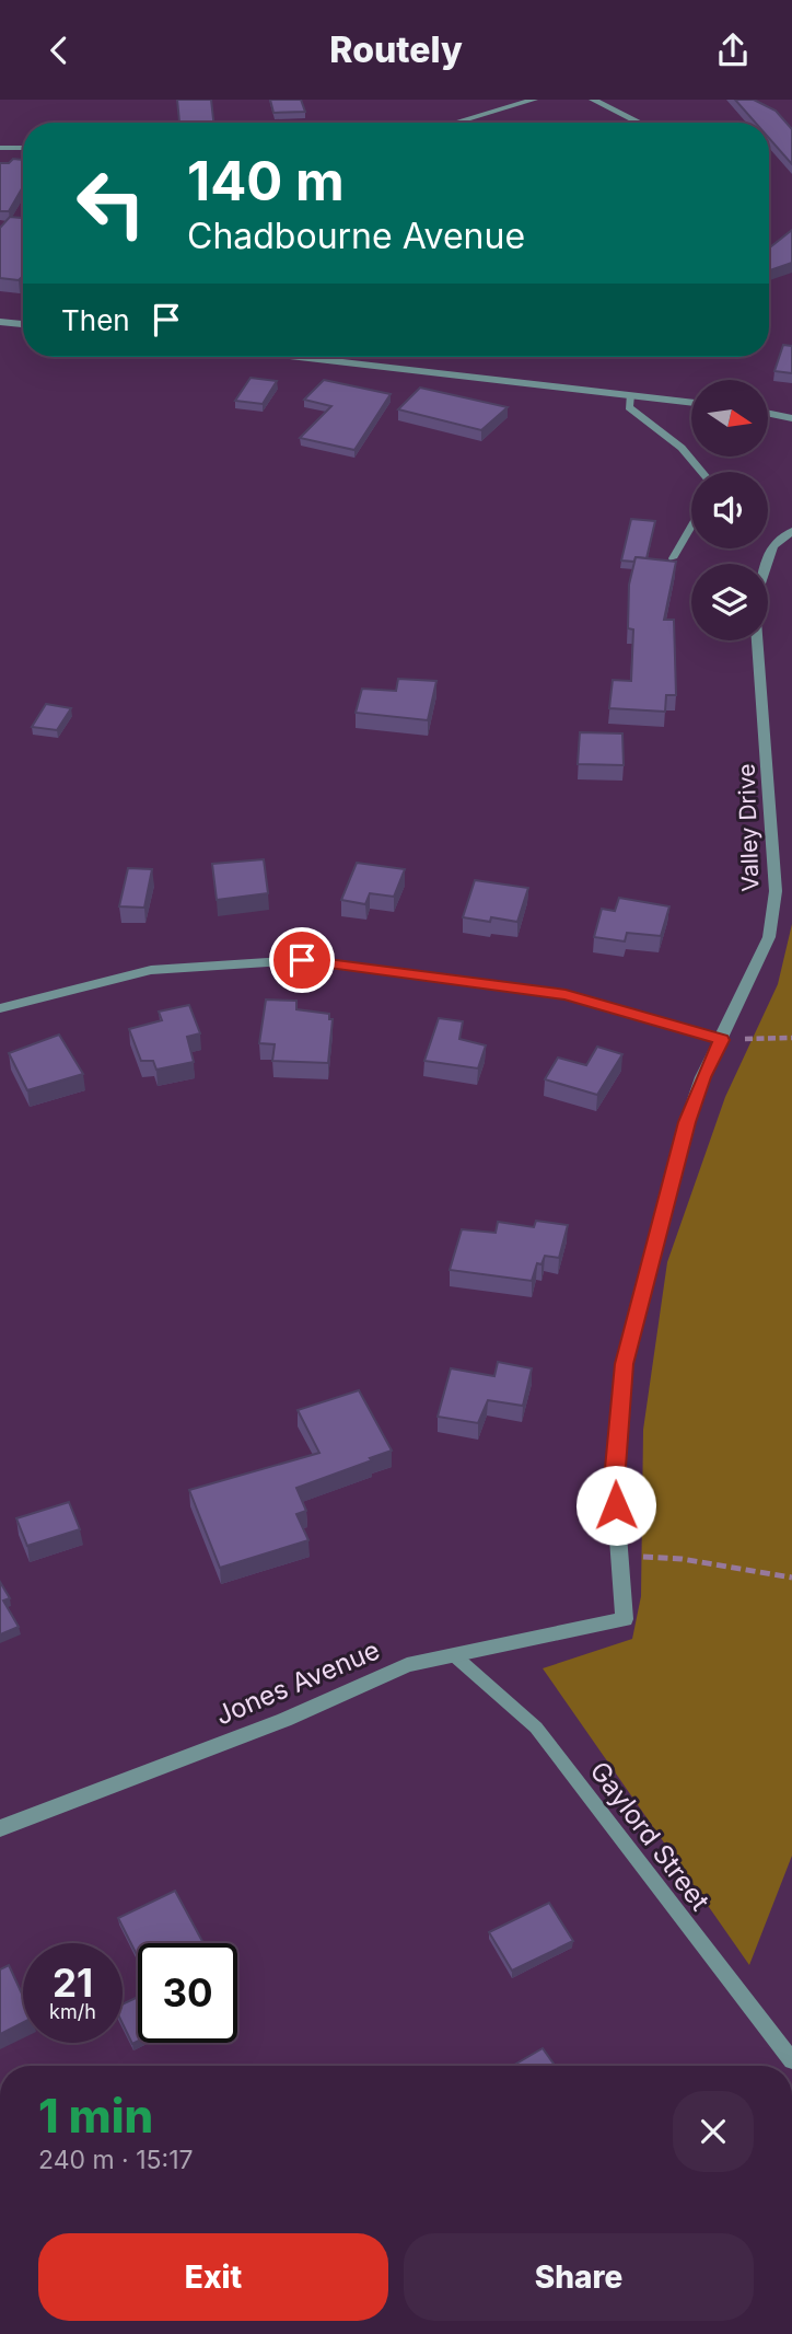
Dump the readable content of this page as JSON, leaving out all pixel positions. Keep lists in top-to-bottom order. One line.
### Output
{"streets":{"street":["Valley Drive","Jones Avenue"],"lane":["Gaylord Street"]},"crossings":[["Valley Drive","Jones Avenue"],["Jones Avenue","Gaylord Street"]],"north":"right","page":{"header":"Routely","turn":["140 m","Chadbourne Avenue"],"then":"Then","speed":"21 km/h","limit":"30","heading":["1 min","240 m · 15:17"],"buttons":["Exit","Share"]}}
